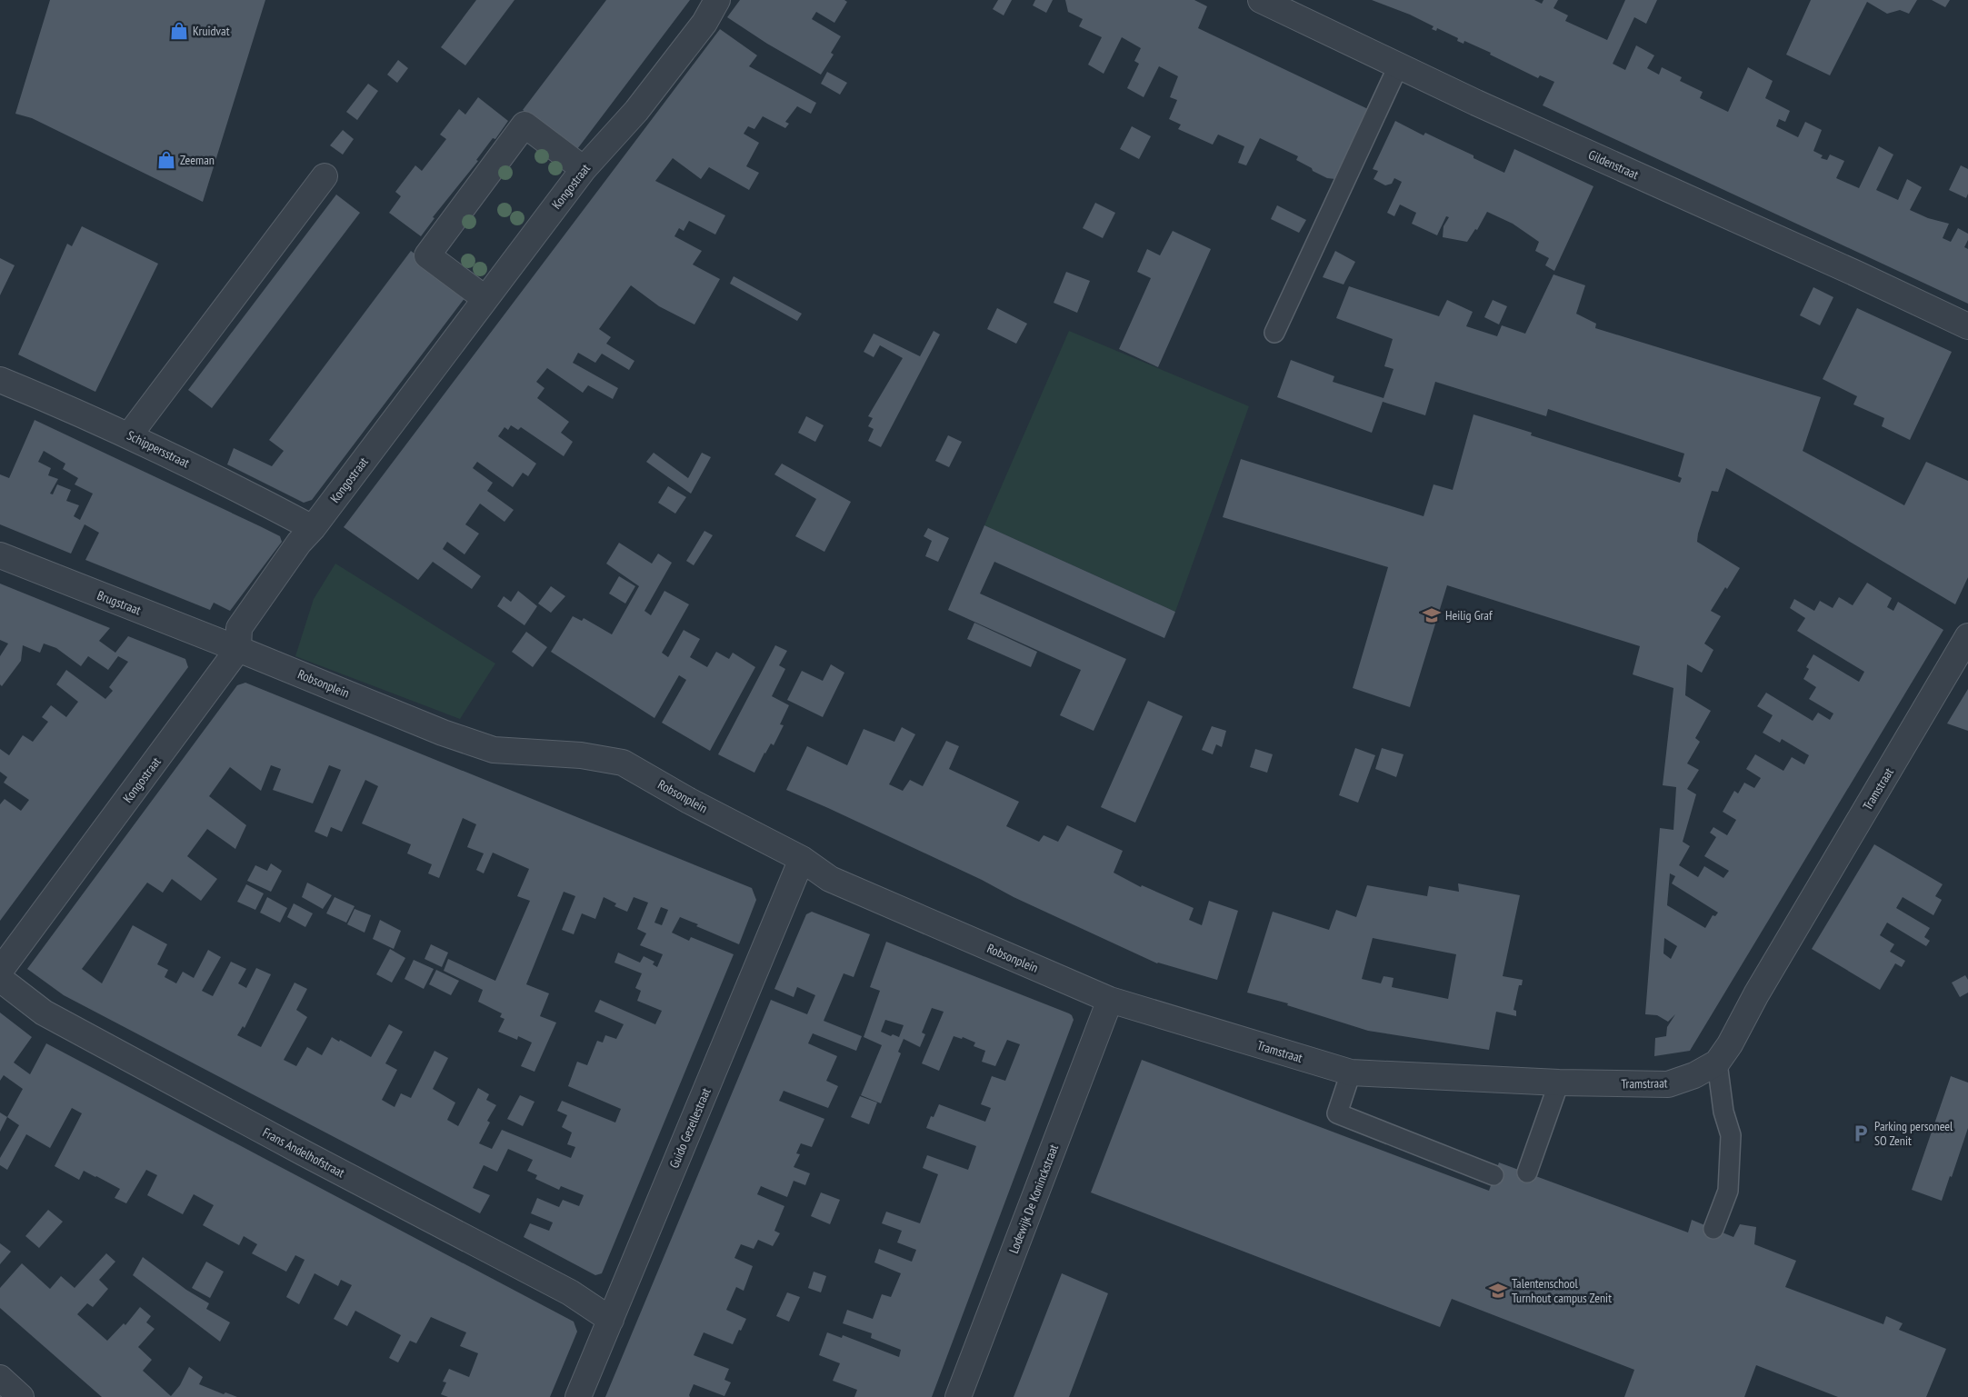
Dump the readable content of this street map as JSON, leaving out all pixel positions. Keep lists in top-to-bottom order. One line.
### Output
{"streets":{"street":["Gildenstraat","Kongostraat","Schippersstraat","Brugstraat","Robsonplein","Tramstraat","Guido Gezellestraat","Frans Andelhofstraat","Lodewijk De Koninckstraat"]},"crossings":[["Kongostraat","Schippersstraat"],["Kongostraat","Brugstraat"],["Kongostraat","Robsonplein"],["Brugstraat","Robsonplein"],["Robsonplein","Tramstraat"],["Robsonplein","Guido Gezellestraat"],["Robsonplein","Lodewijk De Koninckstraat"],["Tramstraat","Lodewijk De Koninckstraat"],["Guido Gezellestraat","Frans Andelhofstraat"]],"places":{"shop":["Kruidvat","Zeeman"],"school or university":["Heilig Graf","Talentenschool Turnhout campus Zenit"],"parking":["Parking personeel SO Zenit"]}}
